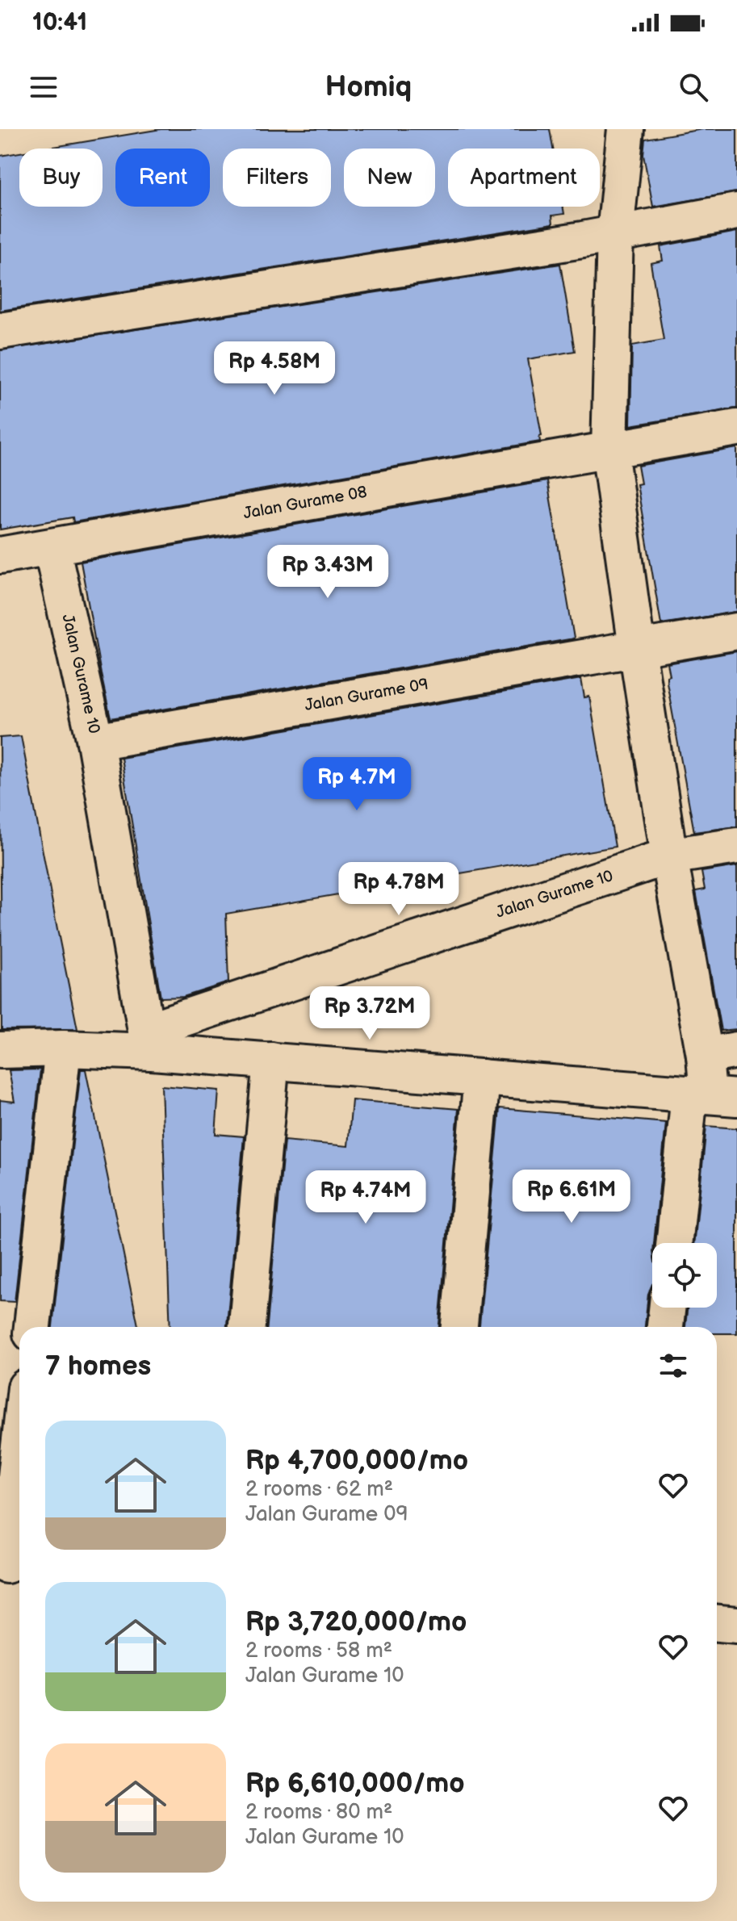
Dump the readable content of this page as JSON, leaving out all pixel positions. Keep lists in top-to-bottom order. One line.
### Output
{"streets":{"street":["Jalan Gurame 08","Jalan Gurame 10","Jalan Gurame 09"]},"crossings":[["Jalan Gurame 08","Jalan Gurame 10"],["Jalan Gurame 10","Jalan Gurame 09"]],"page":{"status":"10:41","header":"Homiq","chip":["Buy","Rent","Filters","New","Apartment"],"price":["Rp 4.58M","Rp 3.43M","Rp 4.7M","Rp 4.78M","Rp 3.72M","Rp 6.61M","Rp 4.74M"],"heading":"7 homes","list":[{"name":"Rp 4,700,000/mo","note":"2 rooms · 62 m² · Jalan Gurame 09"},{"name":"Rp 3,720,000/mo","note":"2 rooms · 58 m² · Jalan Gurame 10"},{"name":"Rp 6,610,000/mo","note":"2 rooms · 80 m² · Jalan Gurame 10"}]}}
